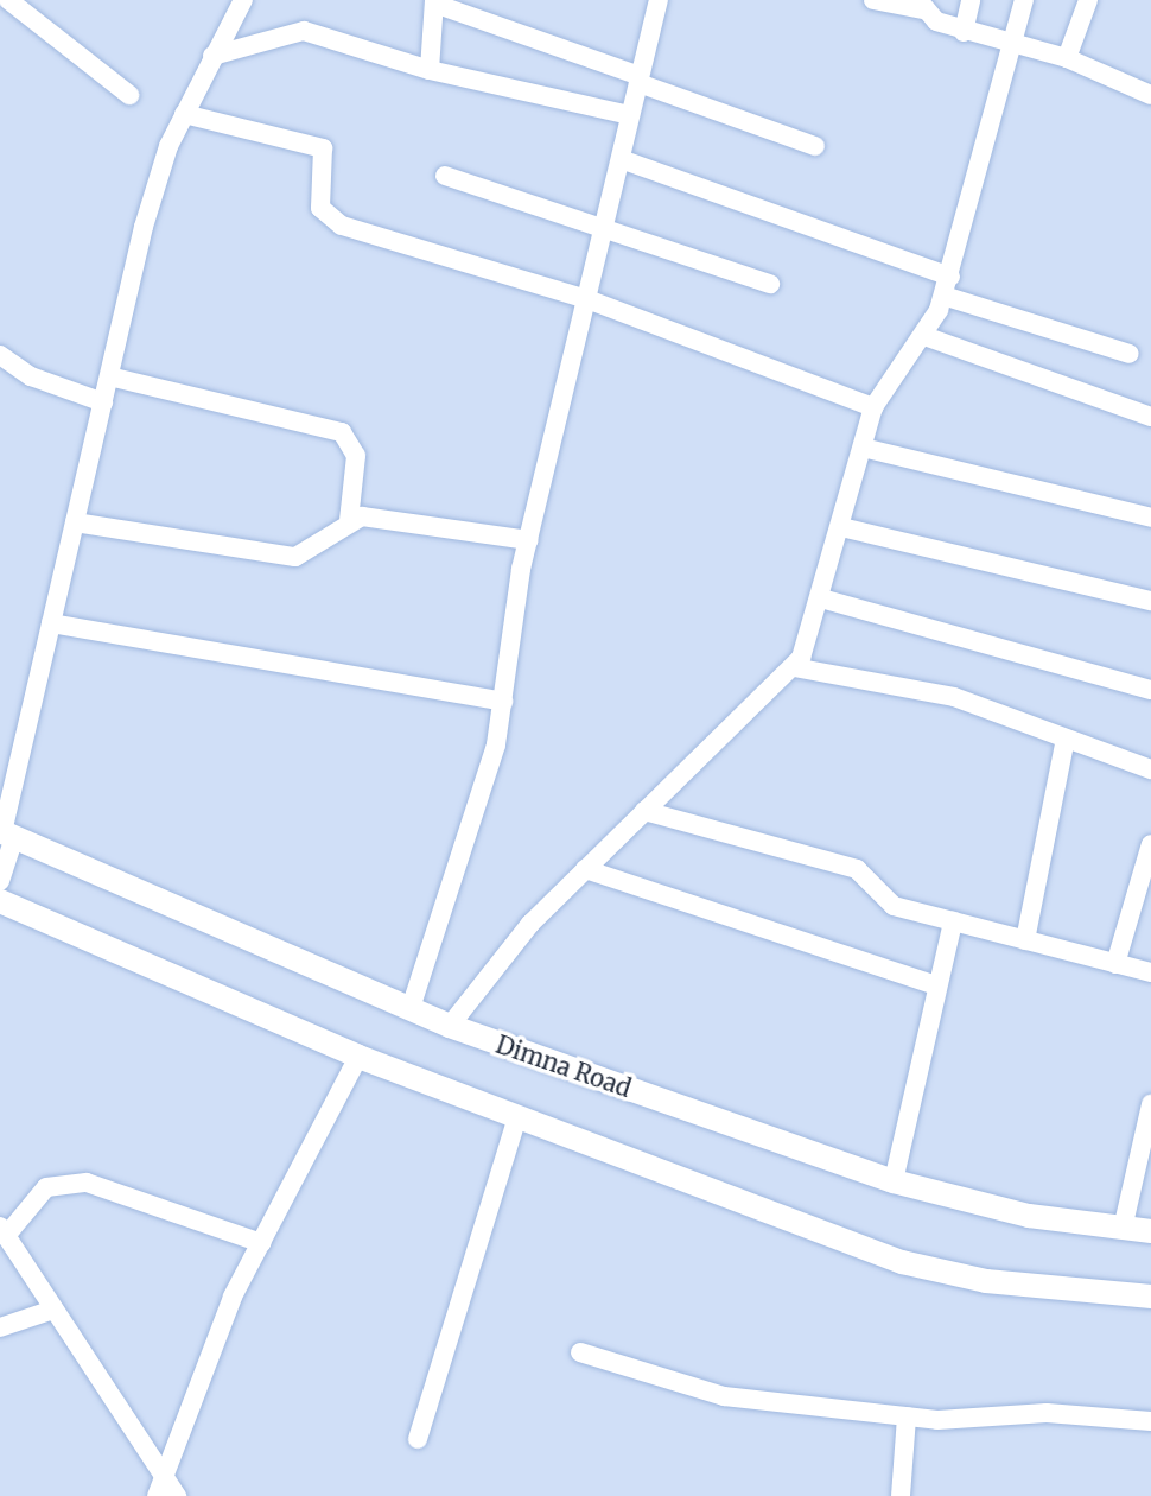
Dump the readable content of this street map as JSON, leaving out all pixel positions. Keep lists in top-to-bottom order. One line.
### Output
{"streets":{"street":["Dimna Road"]}}
